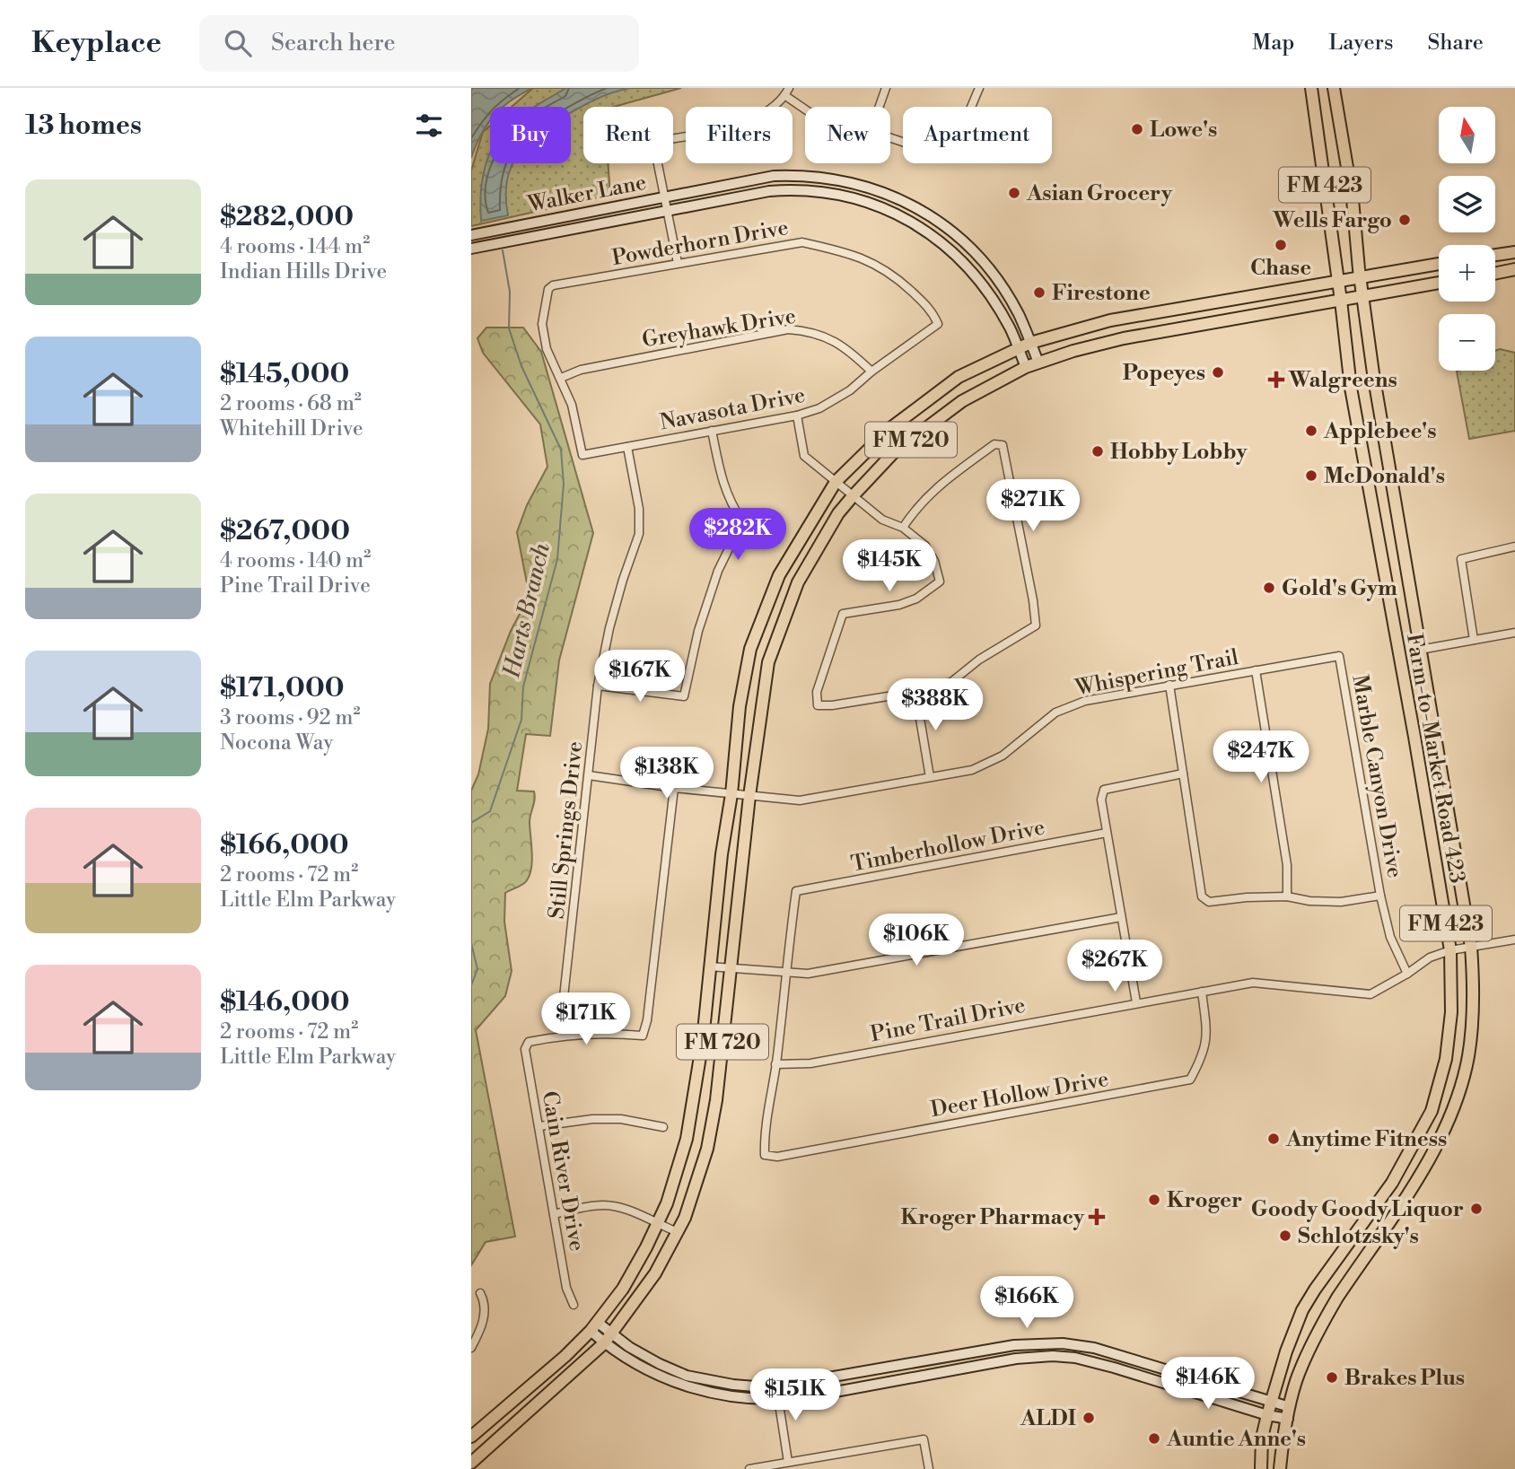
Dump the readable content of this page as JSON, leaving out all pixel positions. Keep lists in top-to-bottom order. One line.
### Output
{"streets":{"main road":["FM 423","Walker Lane","FM 720","Farm-to-Market Road 423"],"street":["Powderhorn Drive","Greyhawk Drive","Navasota Drive","Whispering Trail","Marble Canyon Drive","Still Springs Drive","Timberhollow Drive","Pine Trail Drive","Deer Hollow Drive","Cain River Drive"]},"crossings":[["Walker Lane","FM 720"],["Powderhorn Drive","Greyhawk Drive"],["Powderhorn Drive","Navasota Drive"],["Greyhawk Drive","Navasota Drive"],["Navasota Drive","Still Springs Drive"],["FM 720","Whispering Trail"],["FM 720","Farm-to-Market Road 423"],["Whispering Trail","Marble Canyon Drive"],["Whispering Trail","Still Springs Drive"],["Farm-to-Market Road 423","Pine Trail Drive"],["Marble Canyon Drive","Pine Trail Drive"],["Still Springs Drive","Cain River Drive"],["Pine Trail Drive","Deer Hollow Drive"]],"water":["Harts Branch"],"places":{"other":["Lowe's","Asian Grocery","Wells Fargo","Chase","Firestone","Popeyes","Applebee's","Hobby Lobby","McDonald's","Gold's Gym","Anytime Fitness","Kroger","Goody Goody Liquor","Schlotzsky's","Brakes Plus","ALDI","Auntie Anne's"],"health":["Walgreens","Kroger Pharmacy"]},"north":"top","page":{"header":"Keyplace","search":"Search here","nav":["Map","Layers","Share"],"heading":"13 homes","map_buttons":["+","−"],"chip":["Buy","Rent","Filters","New","Apartment"],"list":[{"name":"$282,000","note":"4 rooms · 144 m² · Indian Hills Drive"},{"name":"$145,000","note":"2 rooms · 68 m² · Whitehill Drive"},{"name":"$267,000","note":"4 rooms · 140 m² · Pine Trail Drive"},{"name":"$171,000","note":"3 rooms · 92 m² · Nocona Way"},{"name":"$166,000","note":"2 rooms · 72 m² · Little Elm Parkway"},{"name":"$146,000","note":"2 rooms · 72 m² · Little Elm Parkway"}],"price":["$271K","$282K","$145K","$167K","$388K","$247K","$138K","$106K","$267K","$171K","$166K","$146K","$151K"]}}
